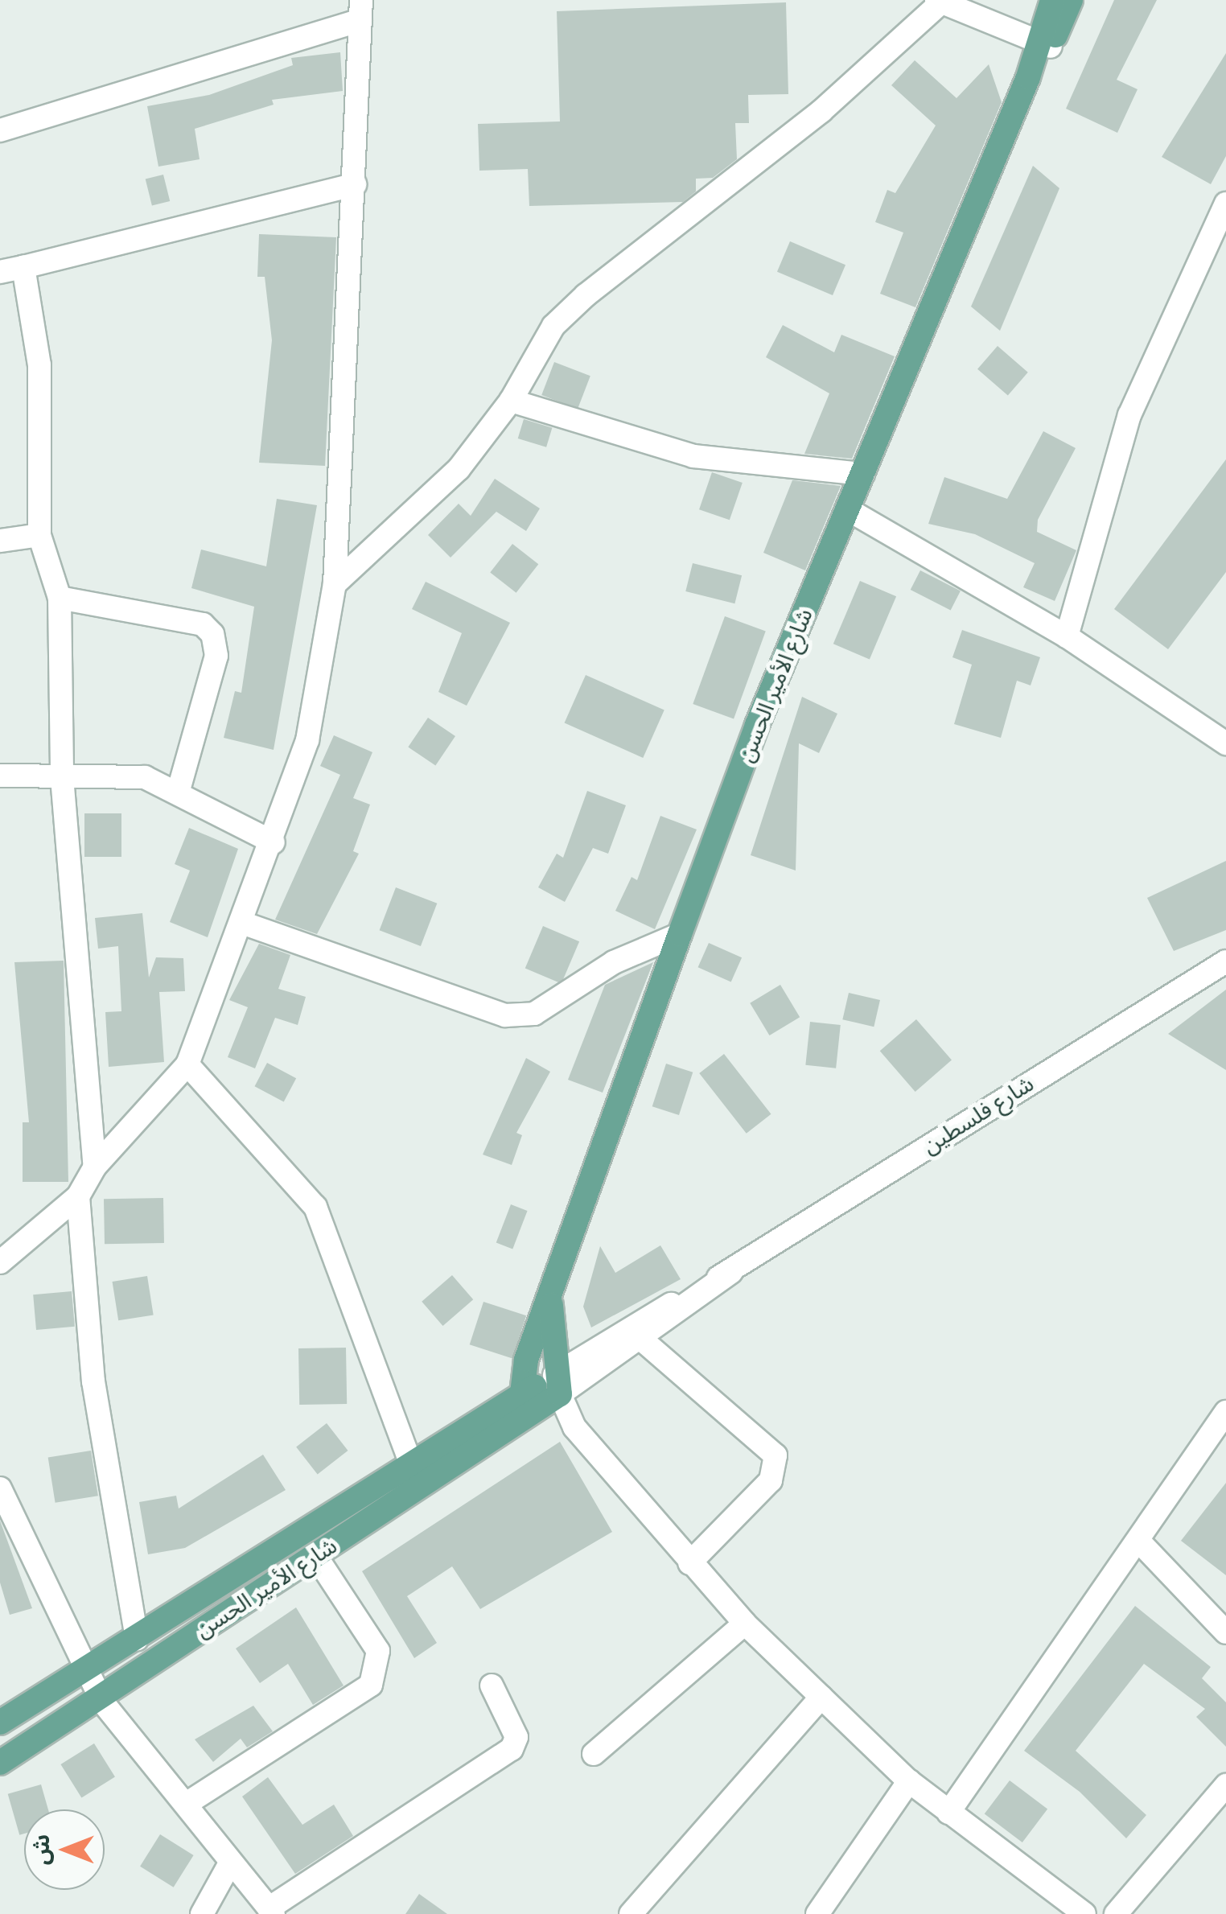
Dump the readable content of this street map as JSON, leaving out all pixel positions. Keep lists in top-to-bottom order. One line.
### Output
{"streets":{"main road":["شارع الأمير الحسن"],"street":["شارع فلسطين"]},"crossings":[["شارع الأمير الحسن","شارع فلسطين"]],"north":"left"}
